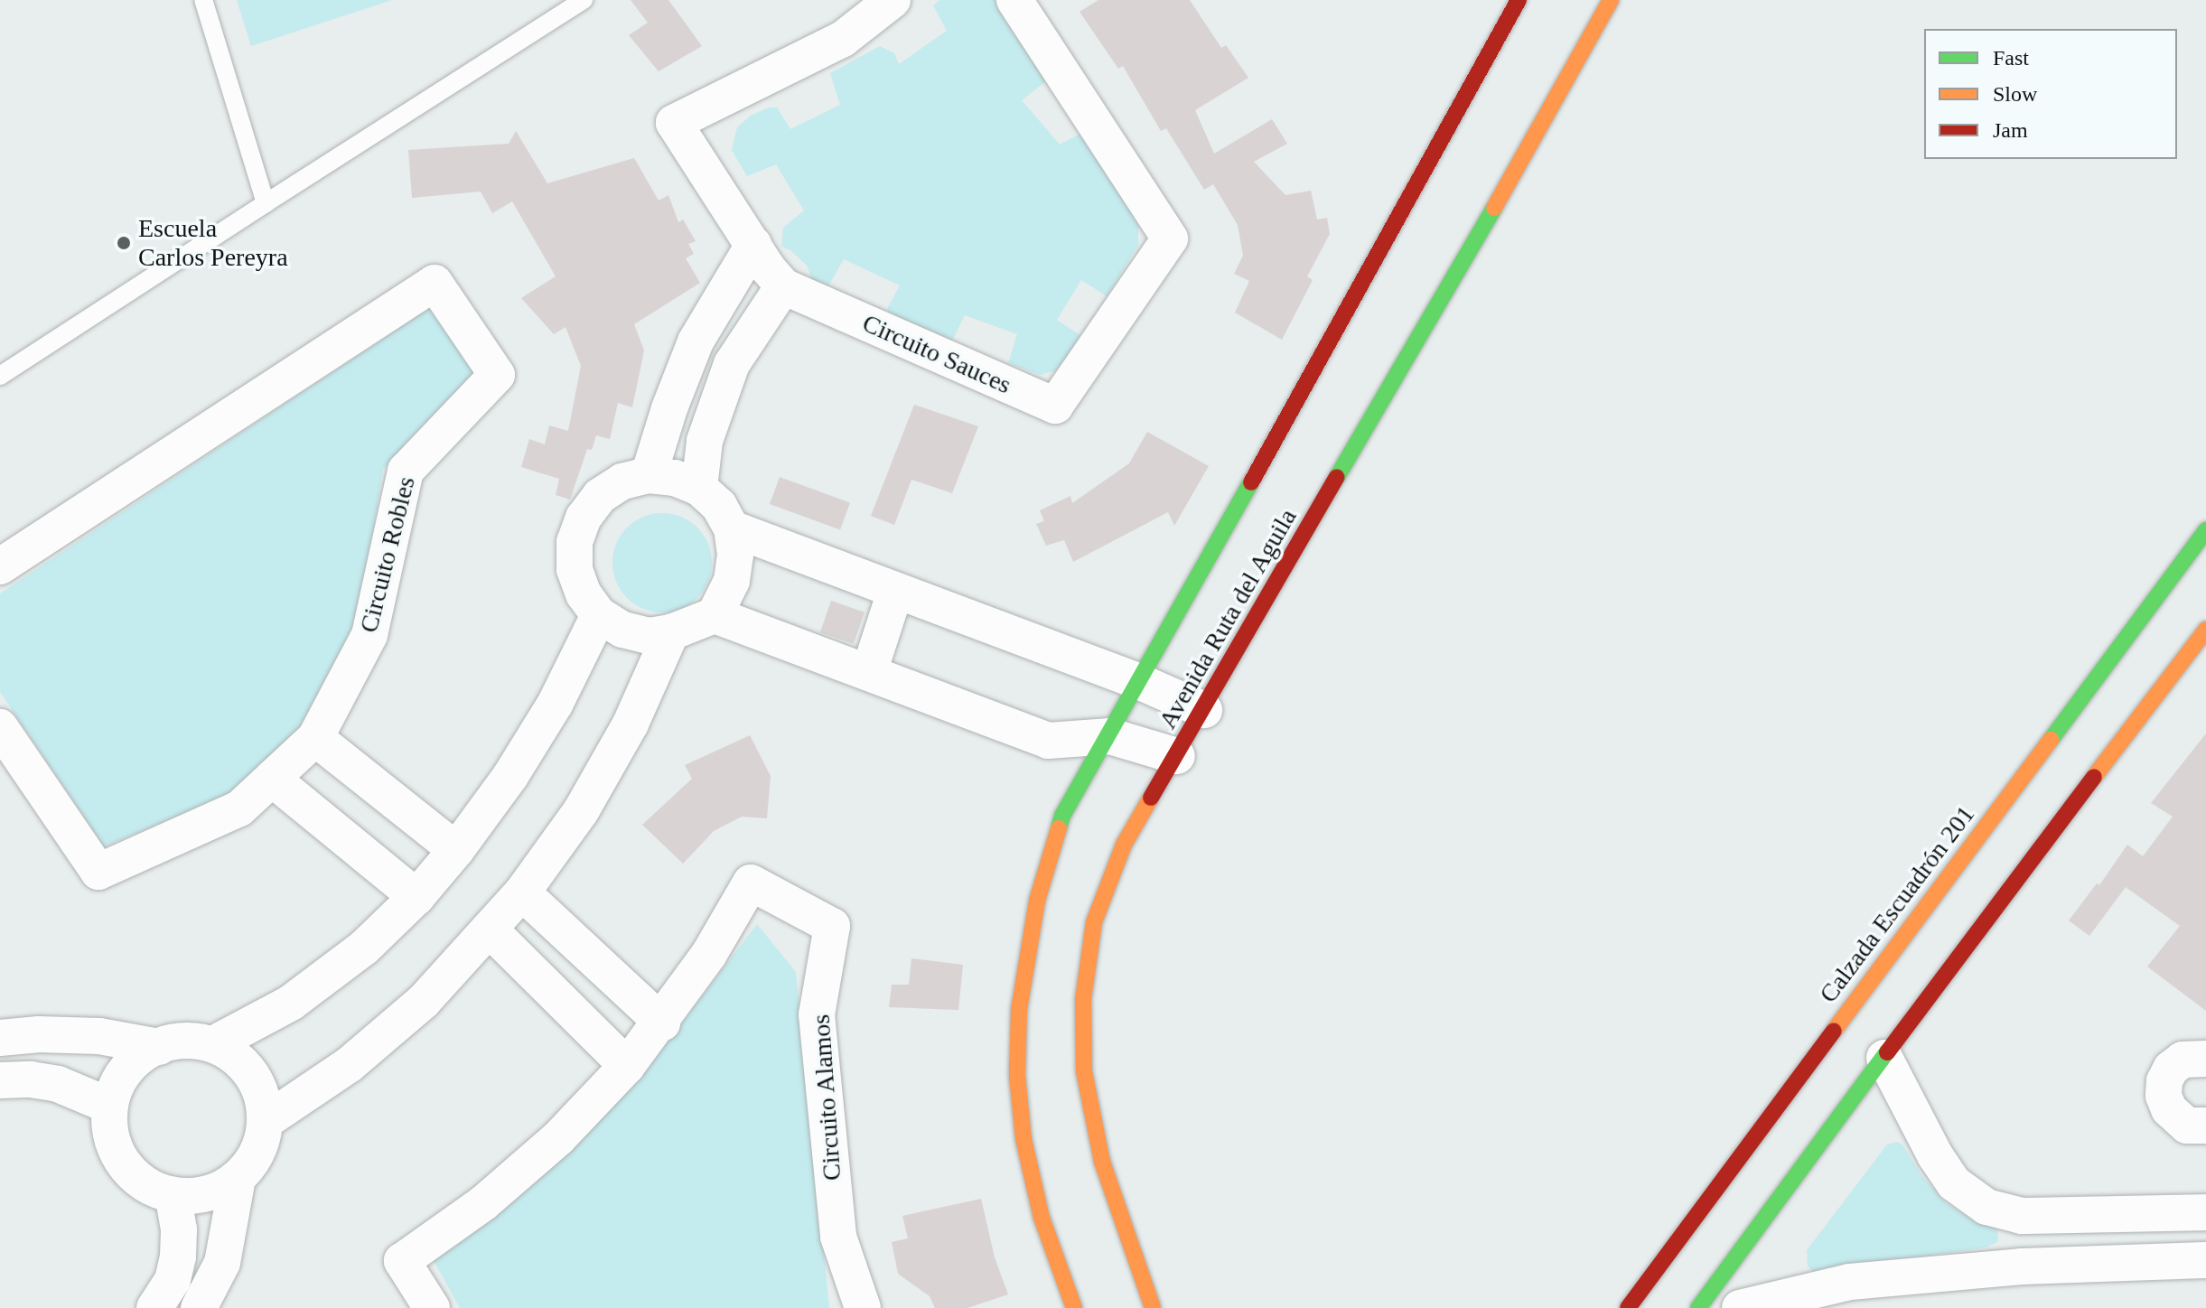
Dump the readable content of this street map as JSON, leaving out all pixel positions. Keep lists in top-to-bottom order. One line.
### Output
{"streets":{"street":["Circuito Sauces","Circuito Robles","Avenida Ruta del Aguila","Calzada Escuadrón 201","Circuito Alamos"]},"places":["Escuela Carlos Pereyra"],"legend":["Fast","Slow","Jam"]}
